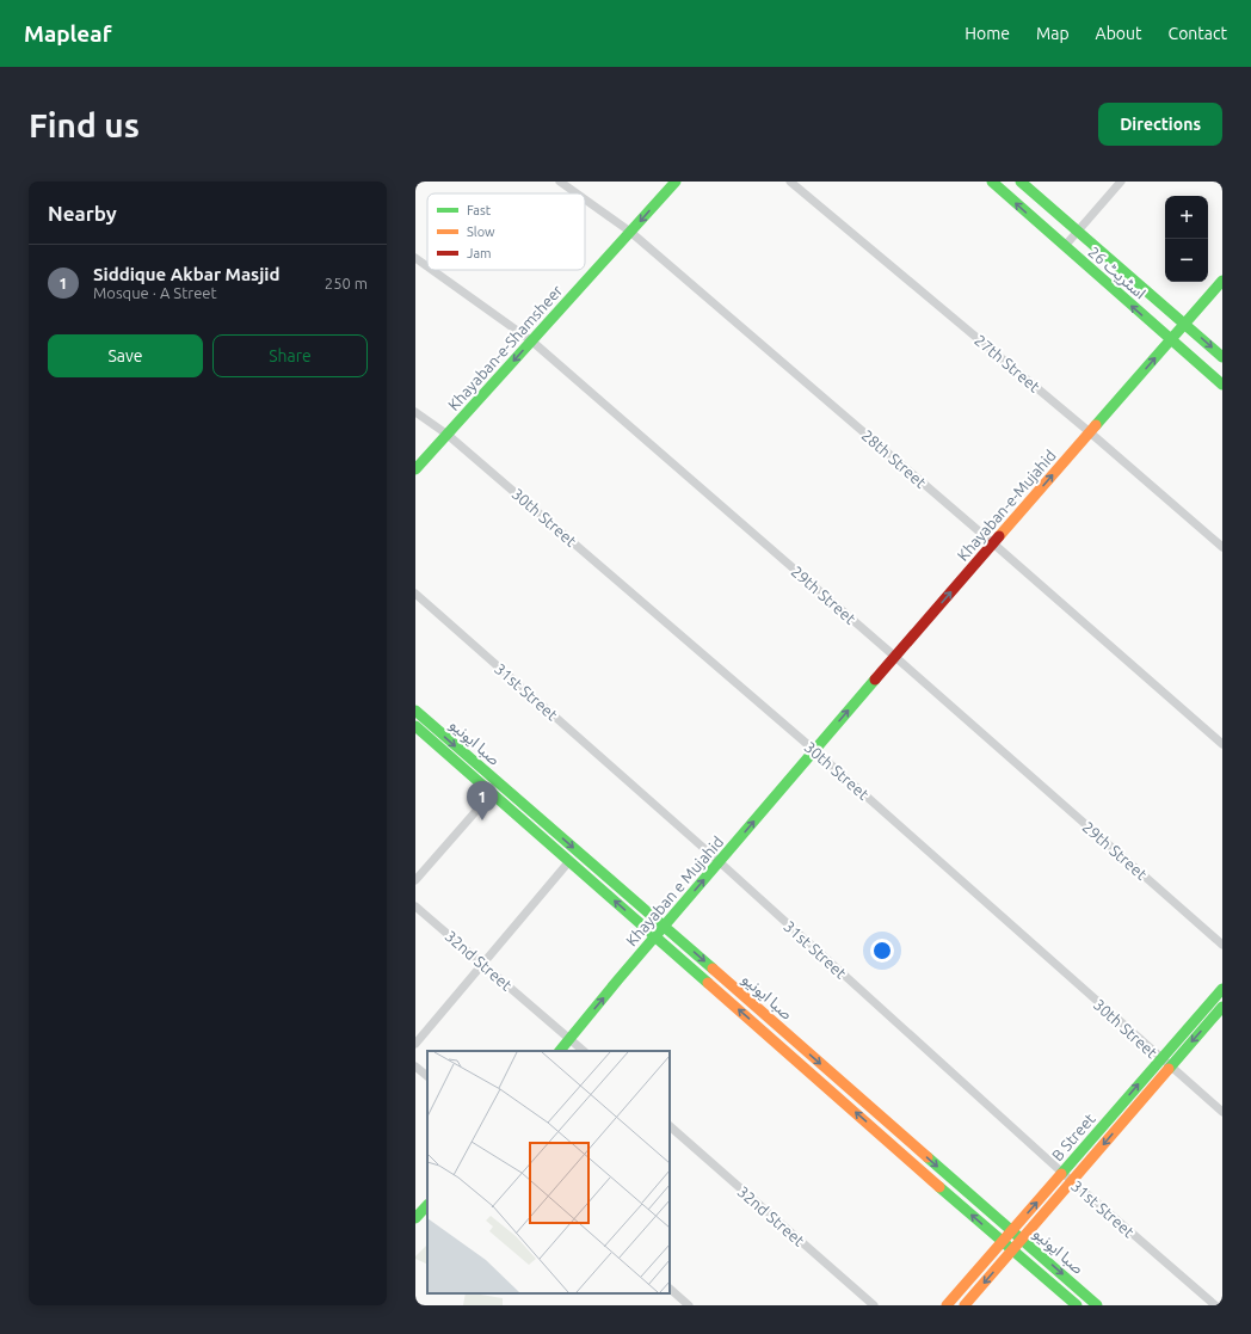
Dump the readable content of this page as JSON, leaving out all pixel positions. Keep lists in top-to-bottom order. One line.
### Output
{"streets":{"main road":["اسٹریٹ 26","Khayaban-e-Shamsheer","Khayaban-e-Mujahid","صبا ایونیو","Khayaban e Mujahid","B Street"],"street":["27th Street","28th Street","30th Street","29th Street","31st Street","32nd Street"]},"crossings":[["اسٹریٹ 26","Khayaban-e-Mujahid"],["Khayaban-e-Shamsheer","28th Street"],["Khayaban-e-Shamsheer","30th Street"],["Khayaban-e-Shamsheer","29th Street"],["27th Street","Khayaban-e-Mujahid"],["28th Street","Khayaban-e-Mujahid"],["Khayaban-e-Mujahid","30th Street"],["Khayaban-e-Mujahid","29th Street"],["Khayaban-e-Mujahid","Khayaban e Mujahid"],["30th Street","Khayaban e Mujahid"],["30th Street","B Street"],["31st Street","Khayaban e Mujahid"],["31st Street","B Street"],["صبا ایونیو","Khayaban e Mujahid"],["صبا ایونیو","B Street"],["Khayaban e Mujahid","32nd Street"]],"one_way":["Khayaban-e-Shamsheer","Khayaban-e-Mujahid","Khayaban e Mujahid"],"legend":["Fast","Slow","Jam"],"page":{"header":"Mapleaf","nav":["Home","Map","About","Contact"],"buttons":["Directions",["Save","Share"]],"title":"Find us","heading":"Nearby","map_buttons":["+","−"],"list":[{"mark":"1","name":"Siddique Akbar Masjid","note":"Mosque · A Street","value":"250 m"}],"pins":"1"}}
